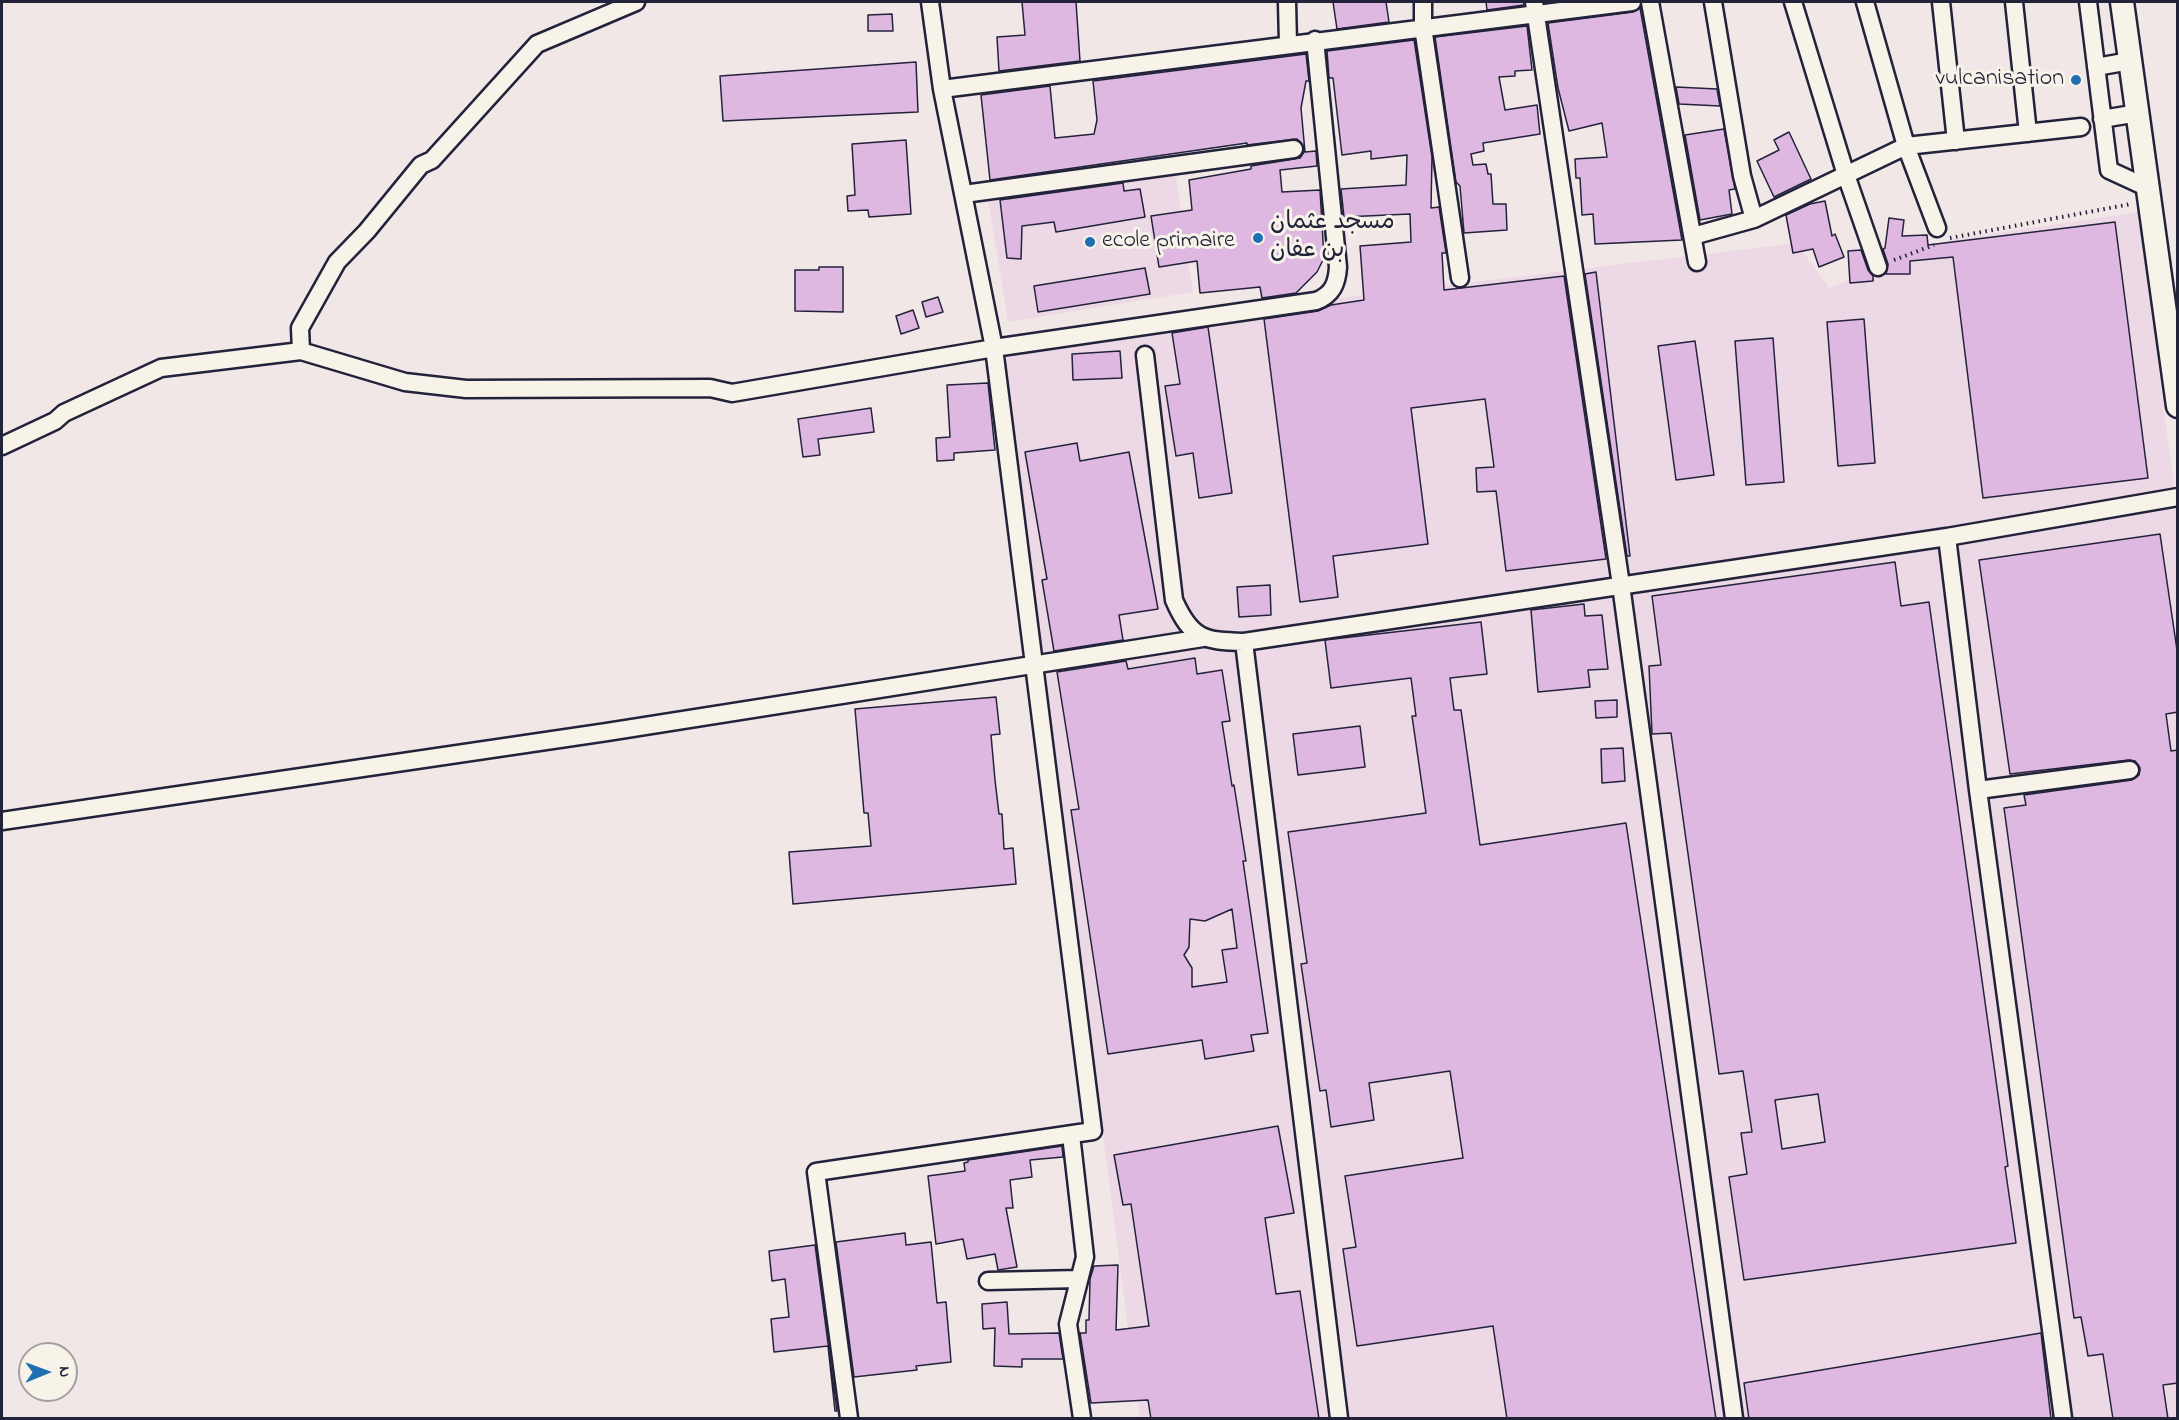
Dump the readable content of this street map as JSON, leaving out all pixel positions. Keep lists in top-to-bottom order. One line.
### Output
{"places":["vulcanisation","مسجد عثمان بن عفان","ecole primaire"],"north":"right"}
